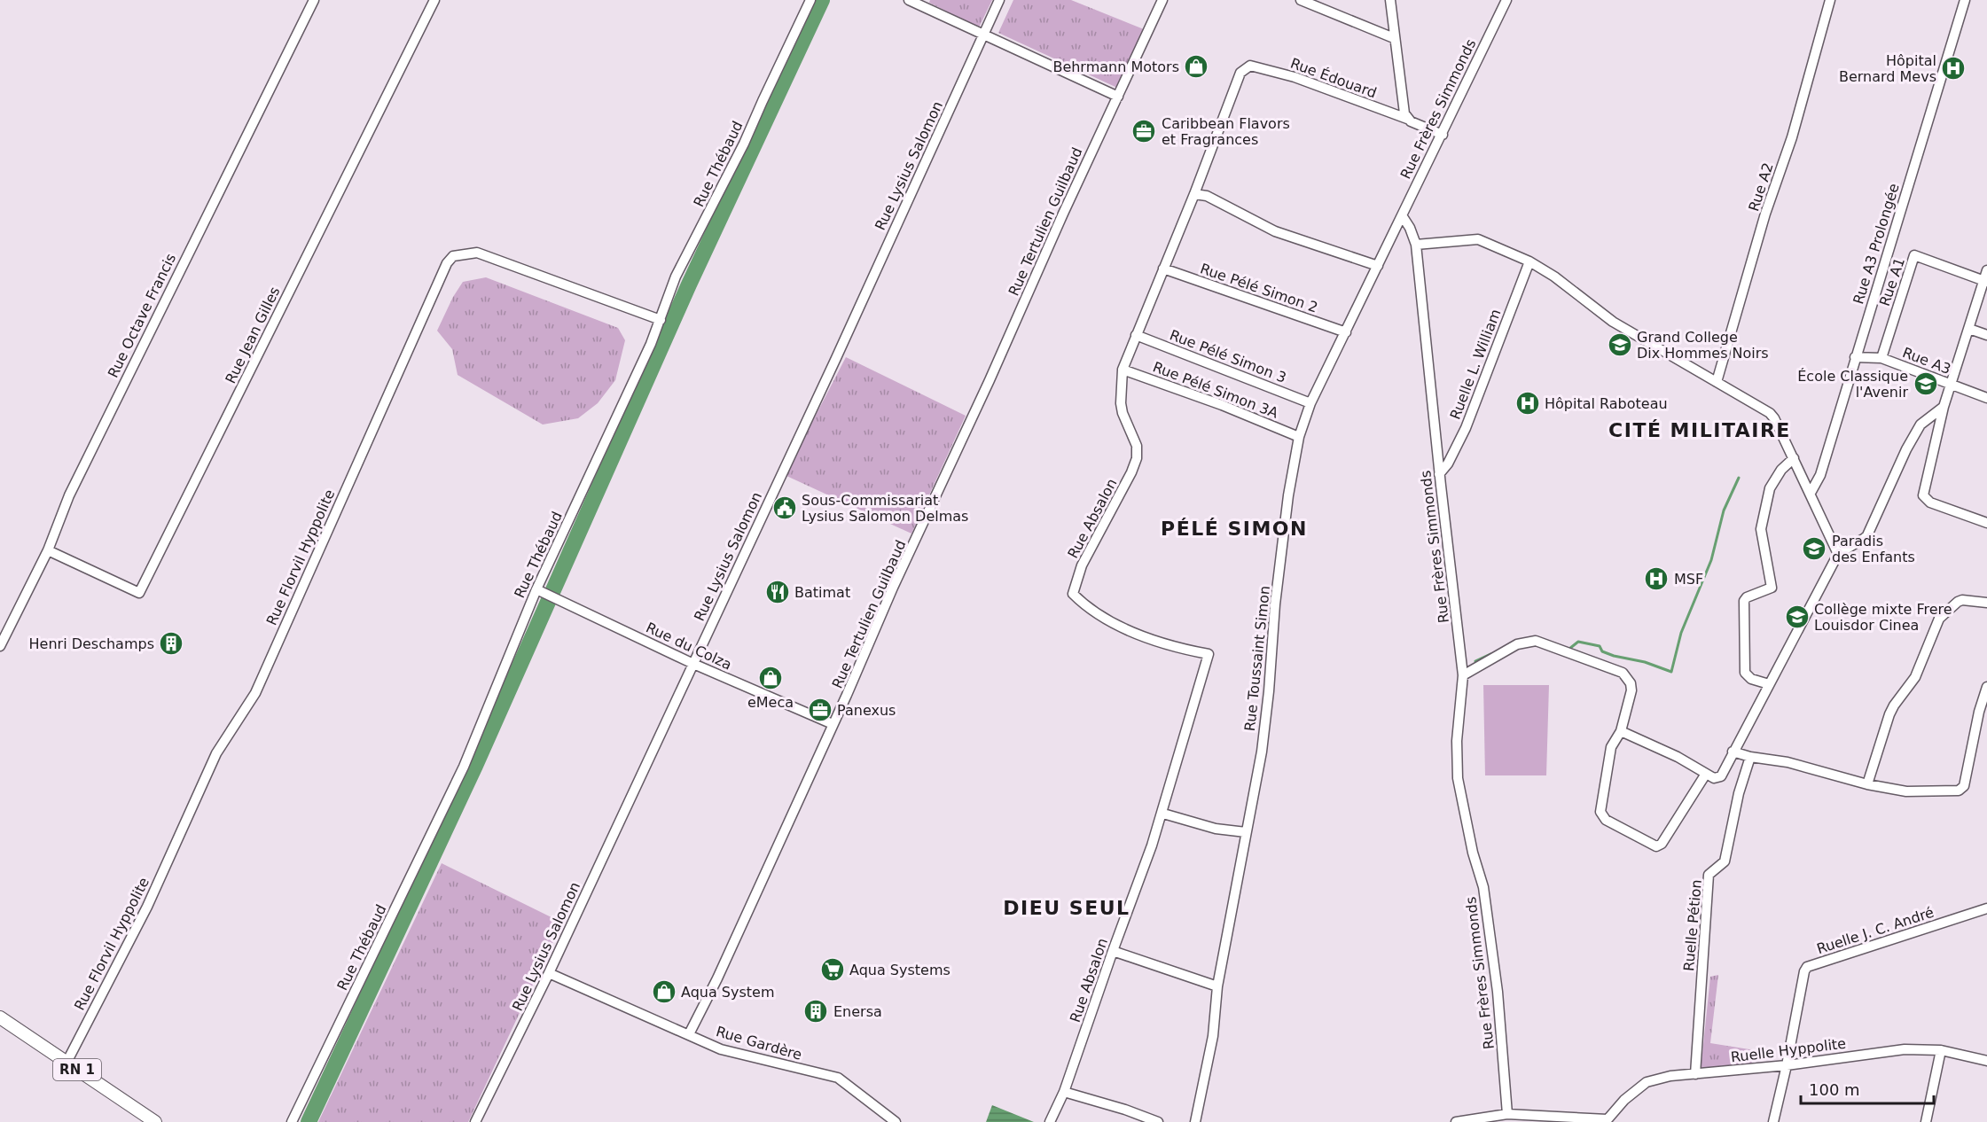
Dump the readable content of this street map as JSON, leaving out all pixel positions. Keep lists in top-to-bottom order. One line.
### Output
{"streets":{"main road":["RN 1"],"street":["Rue Édouard","Rue Frères Simmonds","Rue Thébaud","Rue Lysius Salomon","Rue A2","Rue Tertulien Guilbaud","Rue A3 Prolongée","Rue A1","Rue Pélé Simon 2","Rue Octave Francis","Rue Jean Gilles","Rue Pélé Simon 3","Rue A3","Ruelle L. William","Rue Pélé Simon 3A","Rue Absalon","Rue Florvil Hyppolite","Rue du Colza","Rue Toussaint Simon","Ruelle Pétion","Ruelle J. C. André","Rue Gardère","Ruelle Hyppolite"]},"crossings":[["Rue Édouard","Rue Frères Simmonds"],["Rue Édouard","Rue Absalon"],["Rue Frères Simmonds","Ruelle L. William"],["Rue Frères Simmonds","Rue Toussaint Simon"],["Rue Thébaud","Rue Florvil Hyppolite"],["Rue Thébaud","Rue du Colza"],["Rue Lysius Salomon","Rue du Colza"],["Rue Lysius Salomon","Rue Gardère"],["Rue Tertulien Guilbaud","Rue du Colza"],["Rue Tertulien Guilbaud","Rue Gardère"],["Rue A3 Prolongée","Rue A3"],["Rue A1","Rue A3"],["Rue Pélé Simon 2","Rue Absalon"],["Rue Pélé Simon 2","Rue Toussaint Simon"],["Rue Octave Francis","Rue Jean Gilles"],["Rue Pélé Simon 3","Rue Absalon"],["Rue Pélé Simon 3","Rue Toussaint Simon"],["Rue Pélé Simon 3A","Rue Absalon"],["Rue Pélé Simon 3A","Rue Toussaint Simon"],["Rue Florvil Hyppolite","RN 1"],["Ruelle Pétion","Ruelle Hyppolite"],["Ruelle J. C. André","Ruelle Hyppolite"]],"districts":["CITÉ MILITAIRE","PÉLÉ SIMON","DIEU SEUL"],"places":{"shop":["Behrmann Motors","eMeca","Aqua System"],"hospital":["Hôpital Bernard Mevs","Hôpital Raboteau","MSF"],"office":["Caribbean Flavors et Fragrances","Panexus"],"school or university":["Grand College Dix Hommes Noirs","École Classique l'Avenir","Paradis des Enfants","Collège mixte Frere Louisdor Cinea"],"public building":["Sous-Commissariat Lysius Salomon Delmas"],"restaurant":["Batimat"],"building":["Henri Deschamps","Enersa"],"supermarket":["Aqua Systems"]},"scale_bar":"100 m"}
